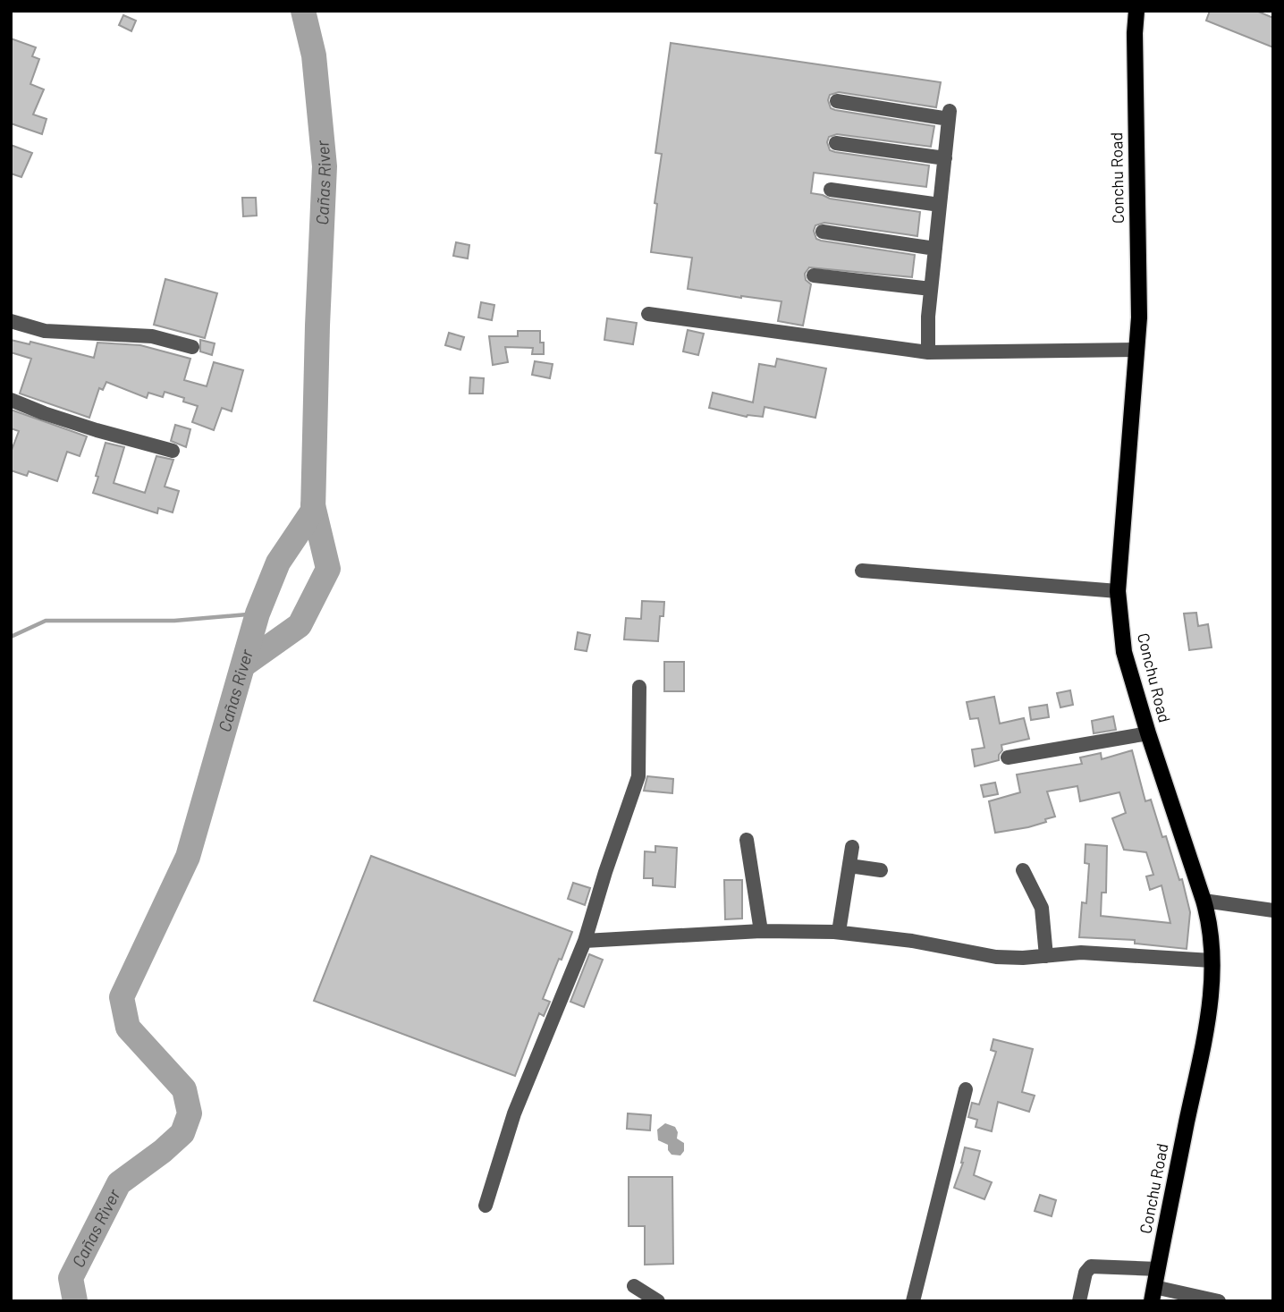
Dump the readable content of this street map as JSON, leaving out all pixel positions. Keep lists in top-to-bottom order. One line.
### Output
{"streets":{"main road":["Conchu Road"]},"water":["Cañas River"]}
